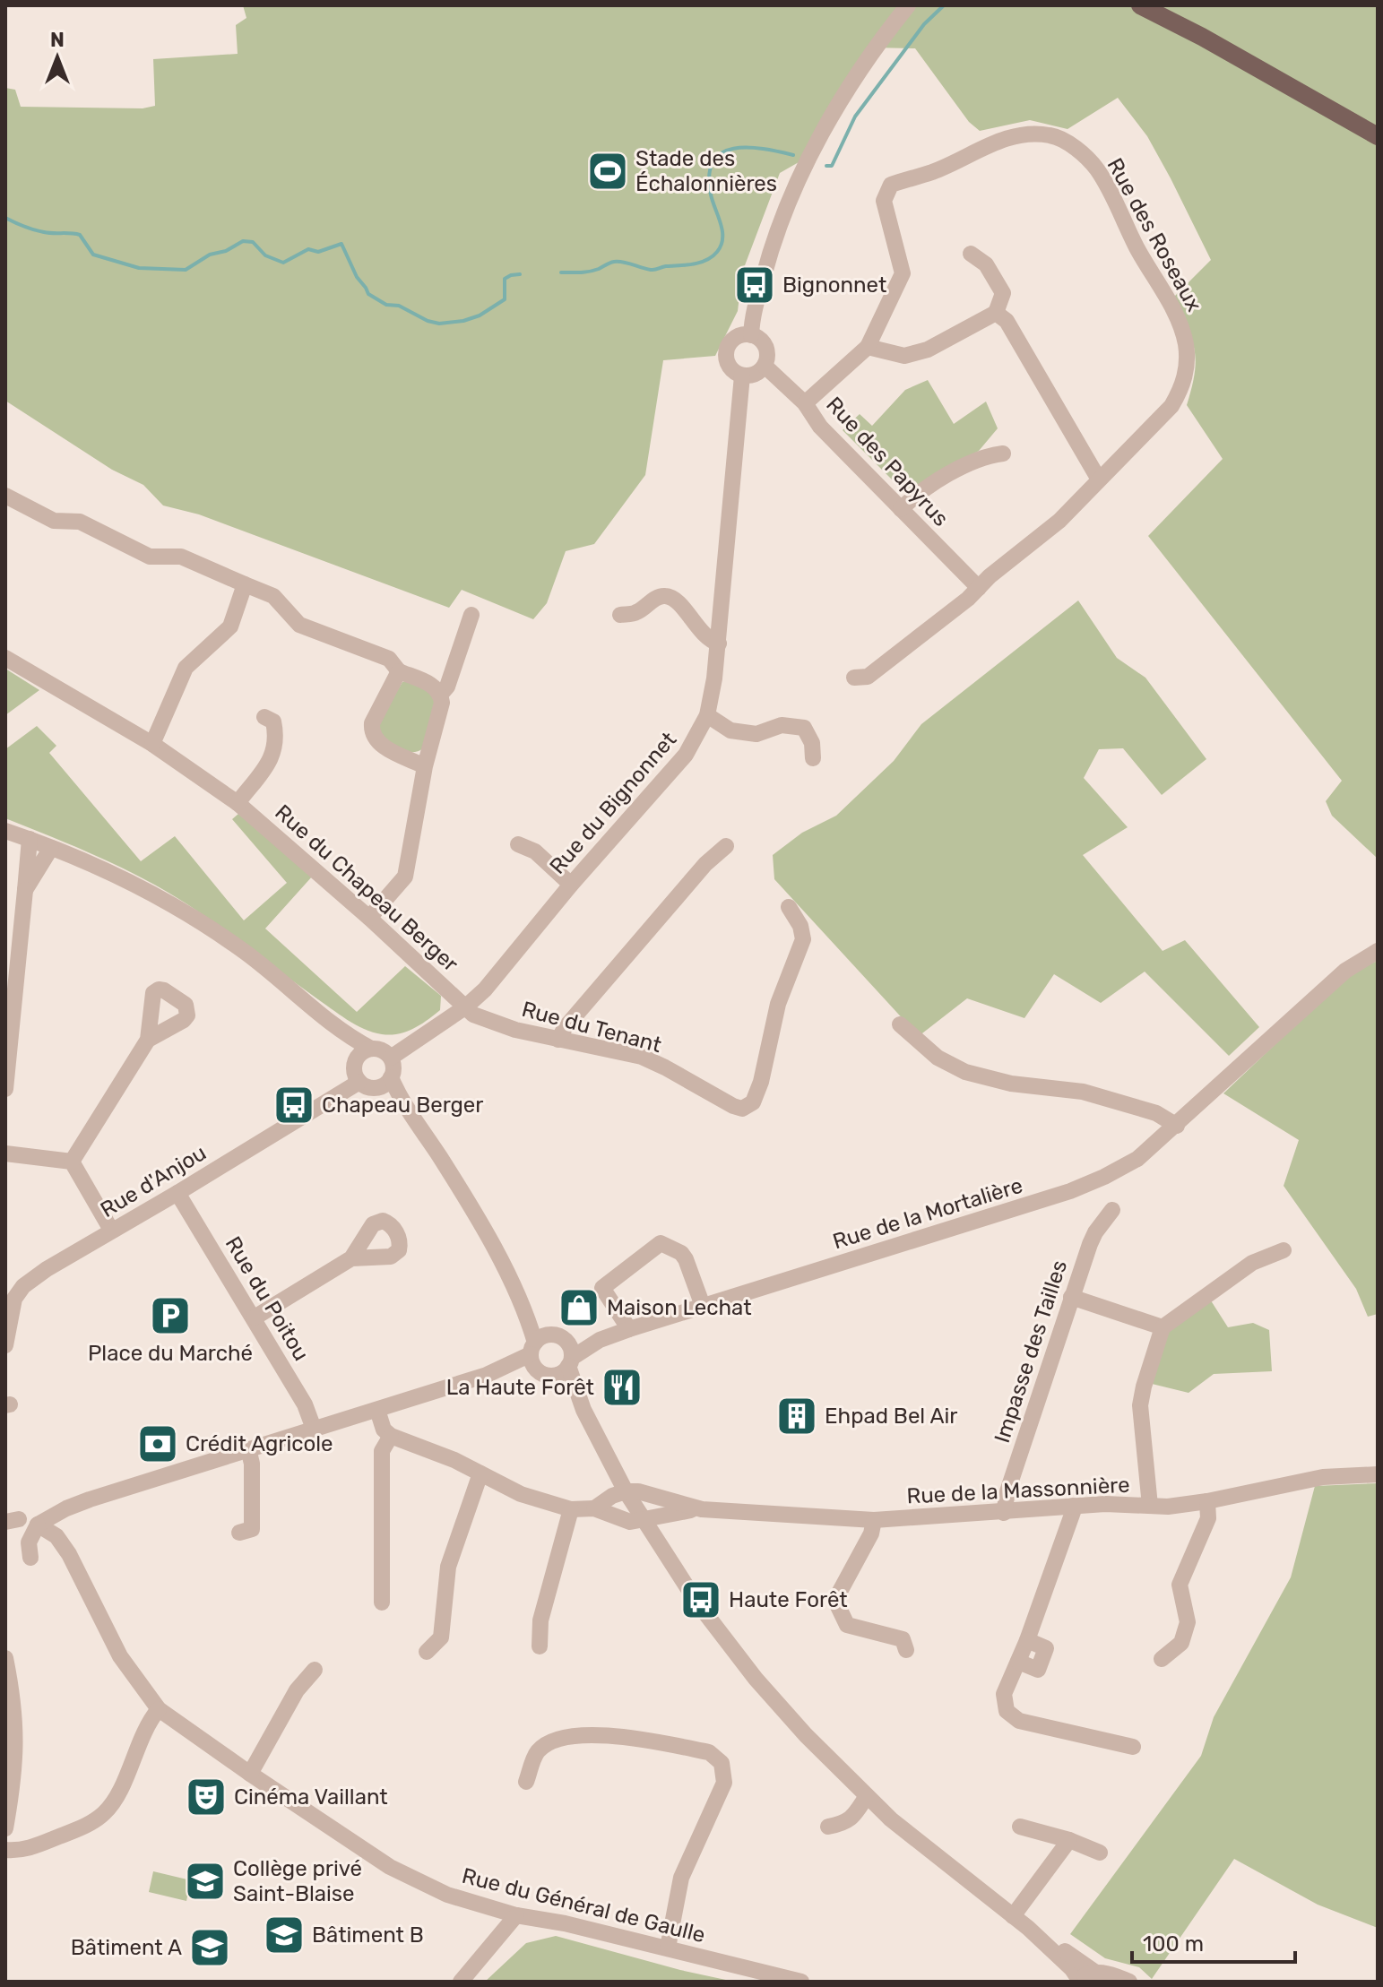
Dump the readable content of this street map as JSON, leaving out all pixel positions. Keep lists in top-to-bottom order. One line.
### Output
{"streets":{"street":["Rue des Roseaux","Rue des Papyrus","Rue du Bignonnet","Rue du Chapeau Berger","Rue du Tenant","Rue d'Anjou","Rue de la Mortalière","Rue du Poitou","Impasse des Tailles","Rue de la Massonnière","Rue du Général de Gaulle"]},"crossings":[["Rue des Roseaux","Rue des Papyrus"],["Rue des Papyrus","Rue du Bignonnet"],["Rue du Bignonnet","Rue du Chapeau Berger"],["Rue du Bignonnet","Rue du Tenant"],["Rue du Bignonnet","Rue d'Anjou"],["Rue du Chapeau Berger","Rue du Tenant"],["Rue d'Anjou","Rue du Poitou"],["Impasse des Tailles","Rue de la Massonnière"]],"places":{"sports":["Stade des Échalonnières"],"bus stop":["Bignonnet","Chapeau Berger","Haute Forêt"],"shop":["Maison Lechat"],"parking":["Place du Marché"],"restaurant":["La Haute Forêt"],"building":["Ehpad Bel Air"],"bank":["Crédit Agricole"],"theatre":["Cinéma Vaillant"],"school or university":["Collège privé Saint-Blaise","Bâtiment B","Bâtiment A"]},"scale_bar":"100 m","north":"top"}
